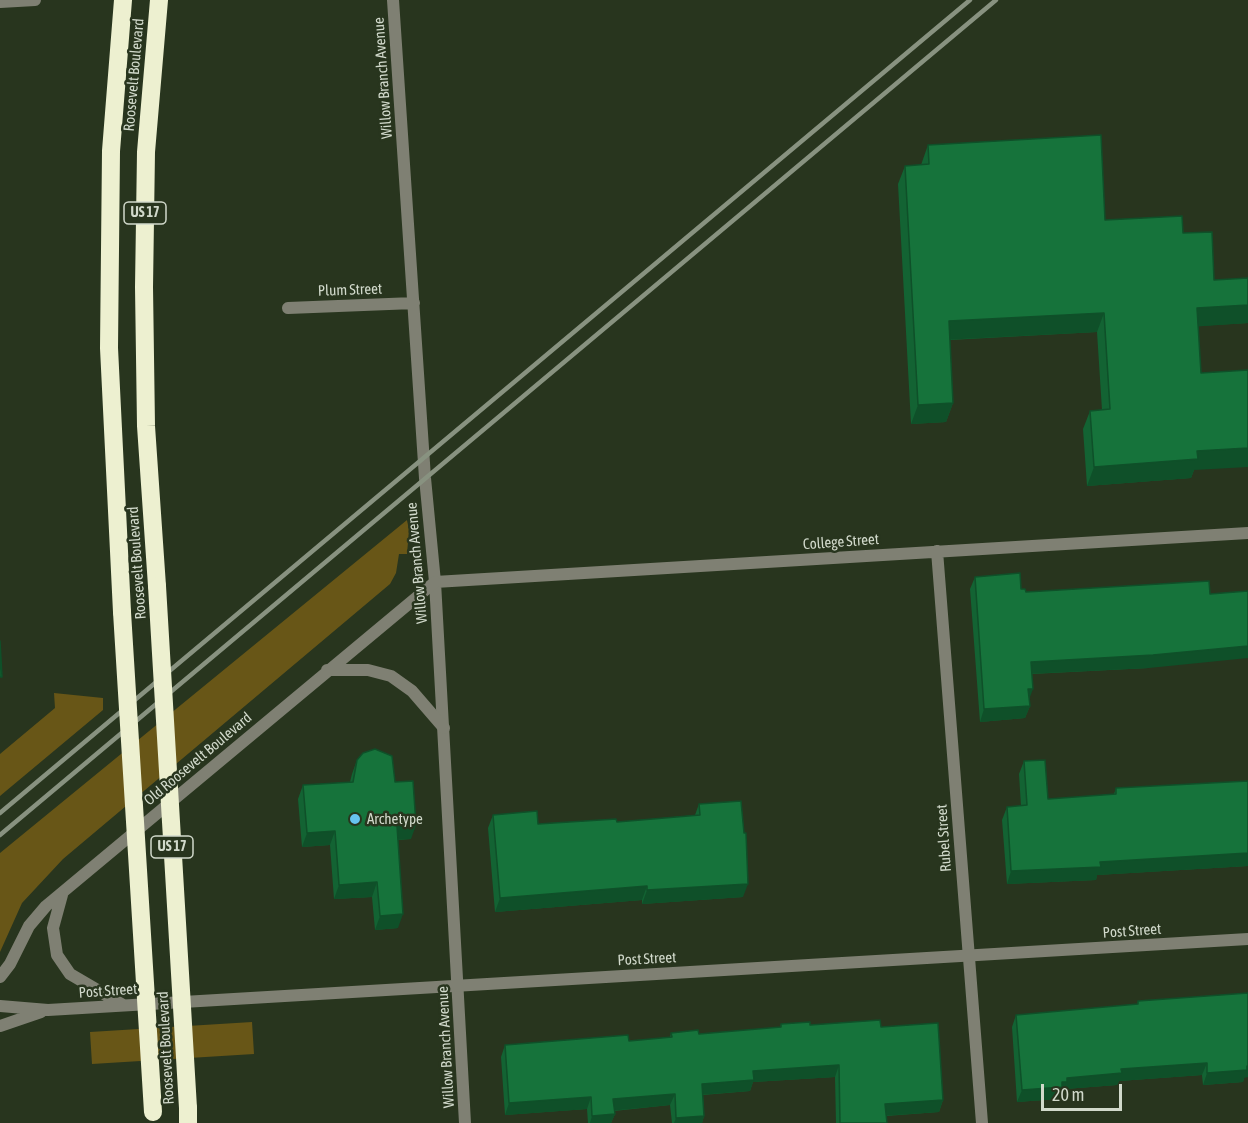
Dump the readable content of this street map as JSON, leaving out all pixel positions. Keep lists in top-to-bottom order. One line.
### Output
{"streets":{"highway":["Roosevelt Boulevard","US 17"],"street":["Willow Branch Avenue","Plum Street","College Street","Old Roosevelt Boulevard","Rubel Street","Post Street"]},"crossings":[["Willow Branch Avenue","Plum Street"],["Willow Branch Avenue","College Street"],["Willow Branch Avenue","Old Roosevelt Boulevard"],["Willow Branch Avenue","Post Street"],["College Street","Old Roosevelt Boulevard"],["College Street","Rubel Street"],["Rubel Street","Post Street"]],"places":["Archetype"],"scale_bar":"20 m"}
